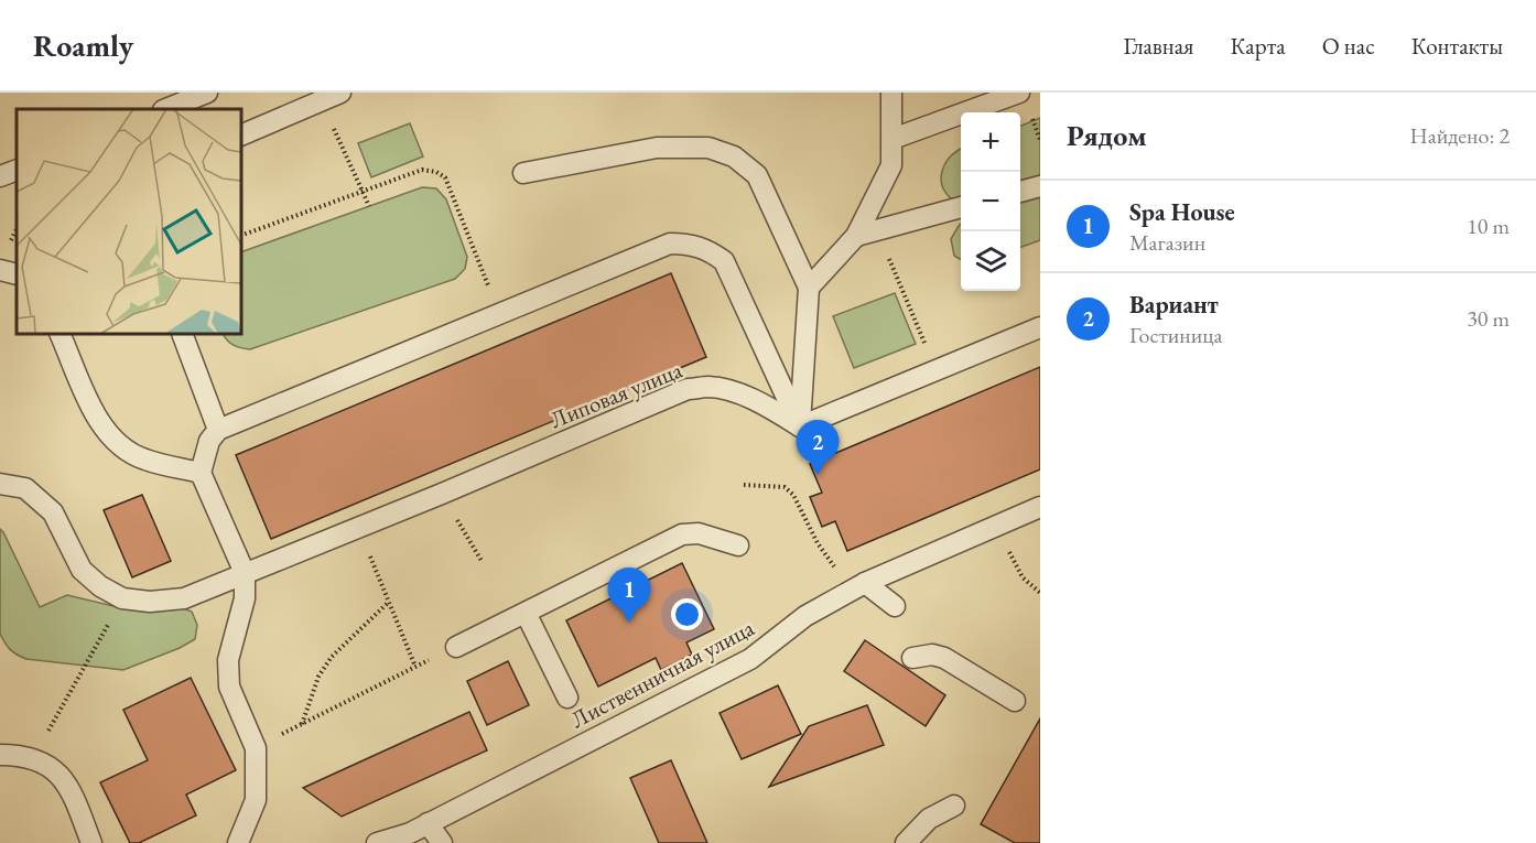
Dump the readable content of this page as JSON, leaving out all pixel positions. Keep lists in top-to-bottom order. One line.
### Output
{"streets":{"lane":["Липовая улица","Лиственничная улица"]},"page":{"header":"Roamly","nav":["Главная","Карта","О нас","Контакты"],"heading":["Рядом","Найдено: 2"],"map_buttons":["+","−"],"list":[{"mark":"1","name":"Spa House","note":"Магазин","value":"10 m"},{"mark":"2","name":"Вариант","note":"Гостиница","value":"30 m"}],"pins":["2","1"]}}
